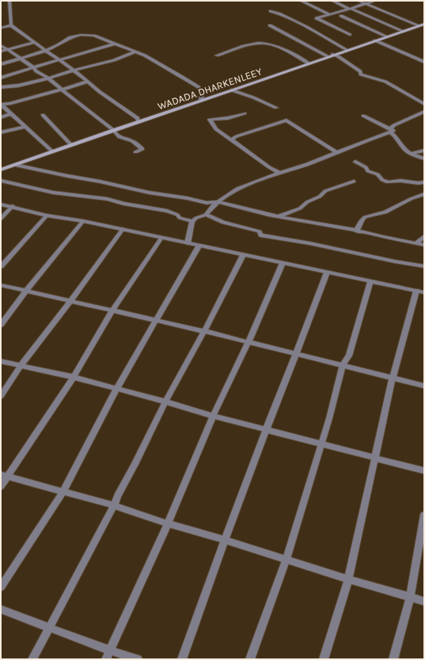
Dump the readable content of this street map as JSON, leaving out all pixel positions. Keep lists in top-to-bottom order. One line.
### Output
{"streets":{"main road":["WADADA DHARKENLEEY"]}}
